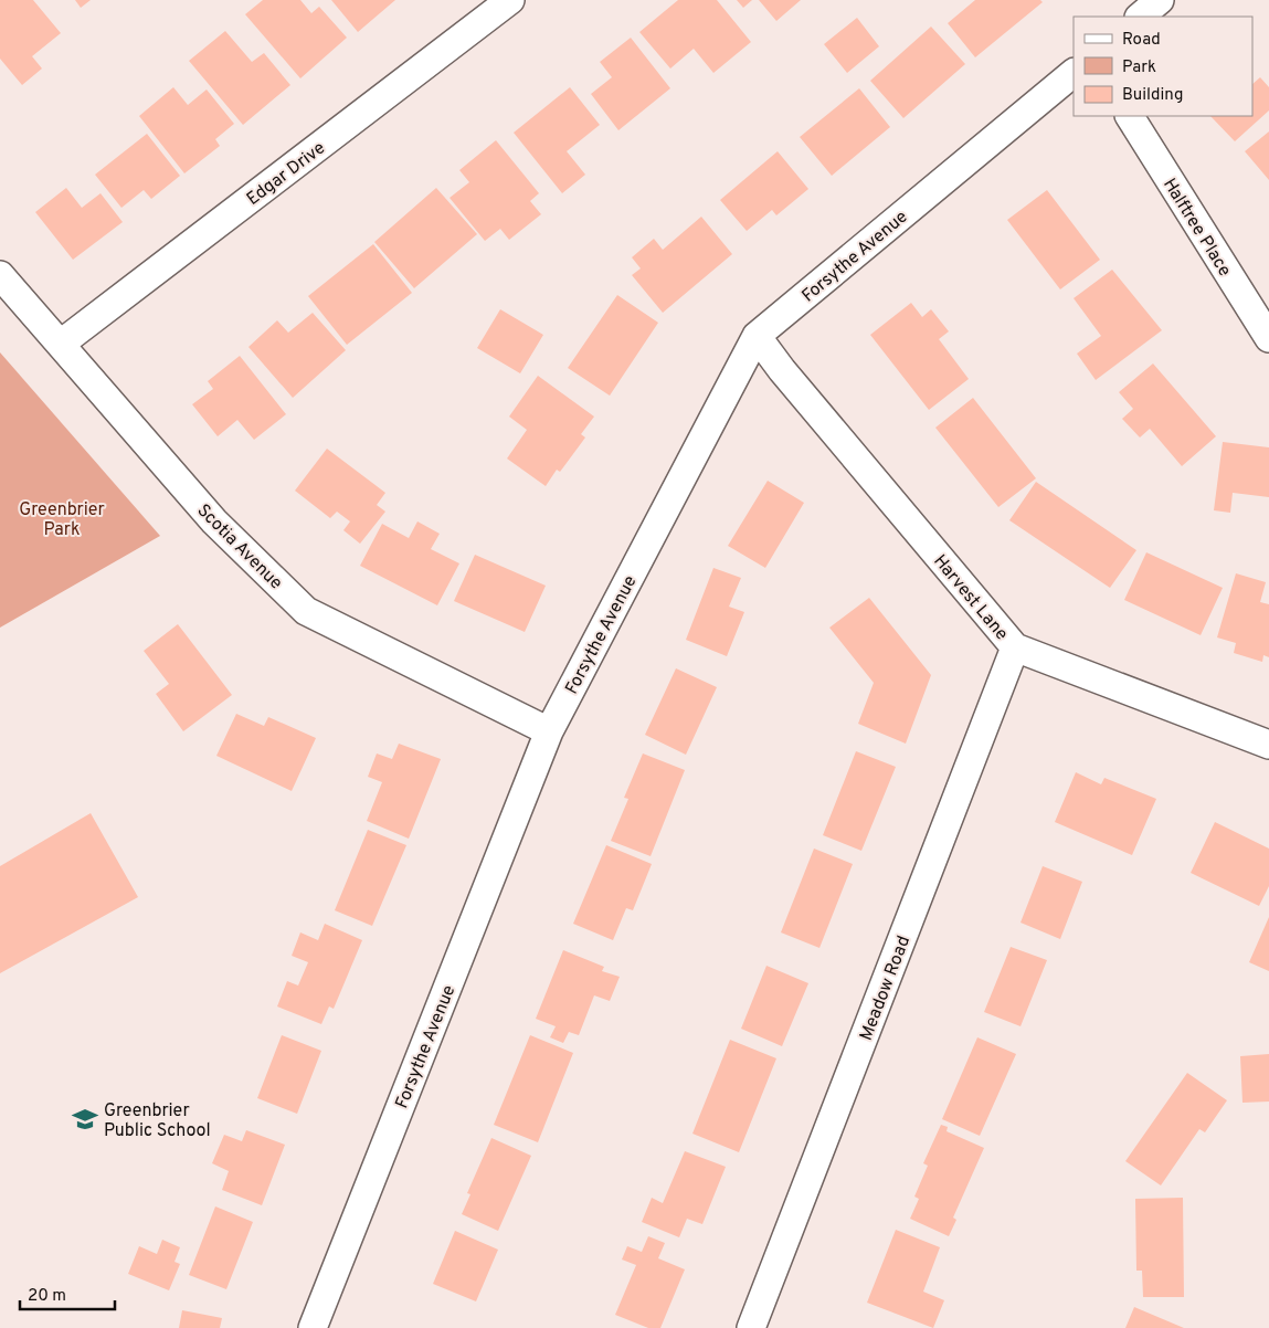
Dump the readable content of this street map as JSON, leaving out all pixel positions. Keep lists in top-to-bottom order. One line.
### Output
{"streets":{"street":["Edgar Drive","Halftree Place","Forsythe Avenue","Scotia Avenue","Harvest Lane","Meadow Road"]},"crossings":[["Edgar Drive","Scotia Avenue"],["Forsythe Avenue","Scotia Avenue"],["Forsythe Avenue","Harvest Lane"],["Harvest Lane","Meadow Road"]],"parks":["Greenbrier Park"],"places":{"school or university":["Greenbrier Public School"]},"legend":["Road","Park","Building"],"scale_bar":"20 m"}
